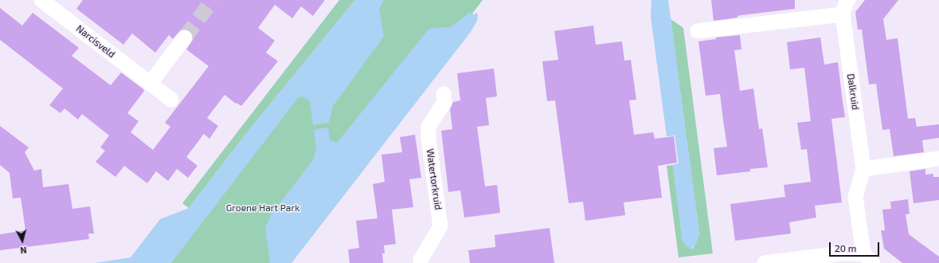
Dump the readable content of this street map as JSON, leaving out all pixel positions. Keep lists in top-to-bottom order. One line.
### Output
{"streets":{"street":["Narcisveld","Dalkruid","Watertorkruid"]},"parks":["Groene Hart Park"],"scale_bar":"20 m","north":"bottom"}
